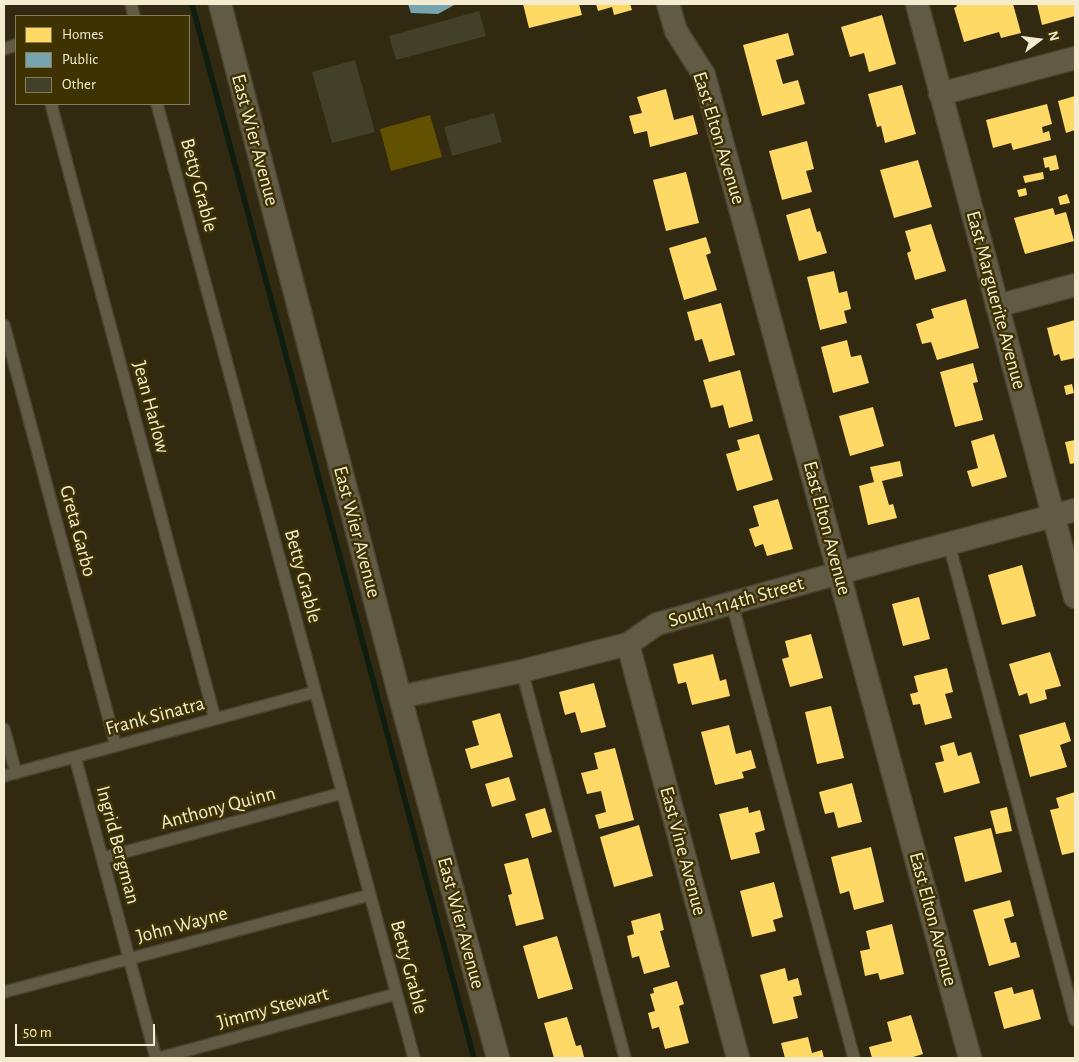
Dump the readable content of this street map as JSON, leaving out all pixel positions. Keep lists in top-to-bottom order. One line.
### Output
{"streets":{"street":["East Elton Avenue","East Wier Avenue","East Marguerite Avenue","South 114th Street","East Vine Avenue"],"lane":["Betty Grable","Jean Harlow","Greta Garbo","Frank Sinatra","Anthony Quinn","Ingrid Bergman","John Wayne","Jimmy Stewart"]},"crossings":[["East Elton Avenue","South 114th Street"],["East Wier Avenue","South 114th Street"],["Betty Grable","Frank Sinatra"],["Betty Grable","Anthony Quinn"],["Betty Grable","John Wayne"],["Betty Grable","Jimmy Stewart"],["East Marguerite Avenue","South 114th Street"],["Jean Harlow","Frank Sinatra"],["Greta Garbo","Frank Sinatra"],["South 114th Street","East Vine Avenue"],["Frank Sinatra","Ingrid Bergman"],["Anthony Quinn","Ingrid Bergman"],["Ingrid Bergman","John Wayne"],["Ingrid Bergman","Jimmy Stewart"]],"legend":["Homes","Public","Other"],"scale_bar":"50 m","north":"right"}
